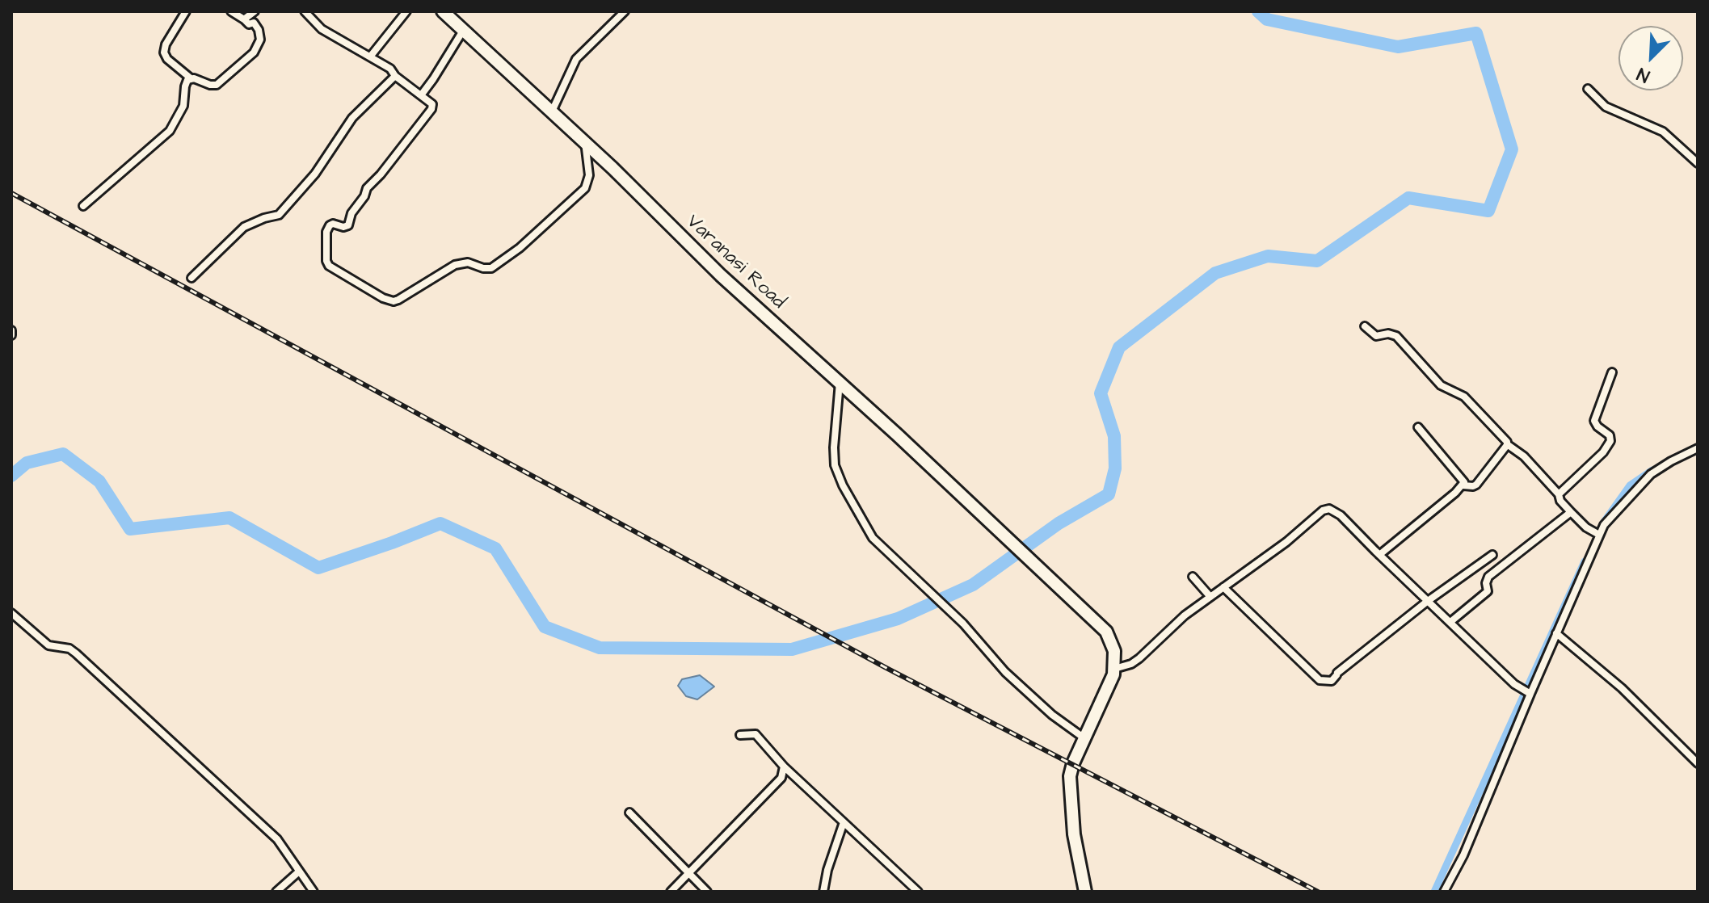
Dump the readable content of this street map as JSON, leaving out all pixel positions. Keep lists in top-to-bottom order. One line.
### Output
{"streets":{"highway":["Varanasi Road"]},"north":"bottom left"}
